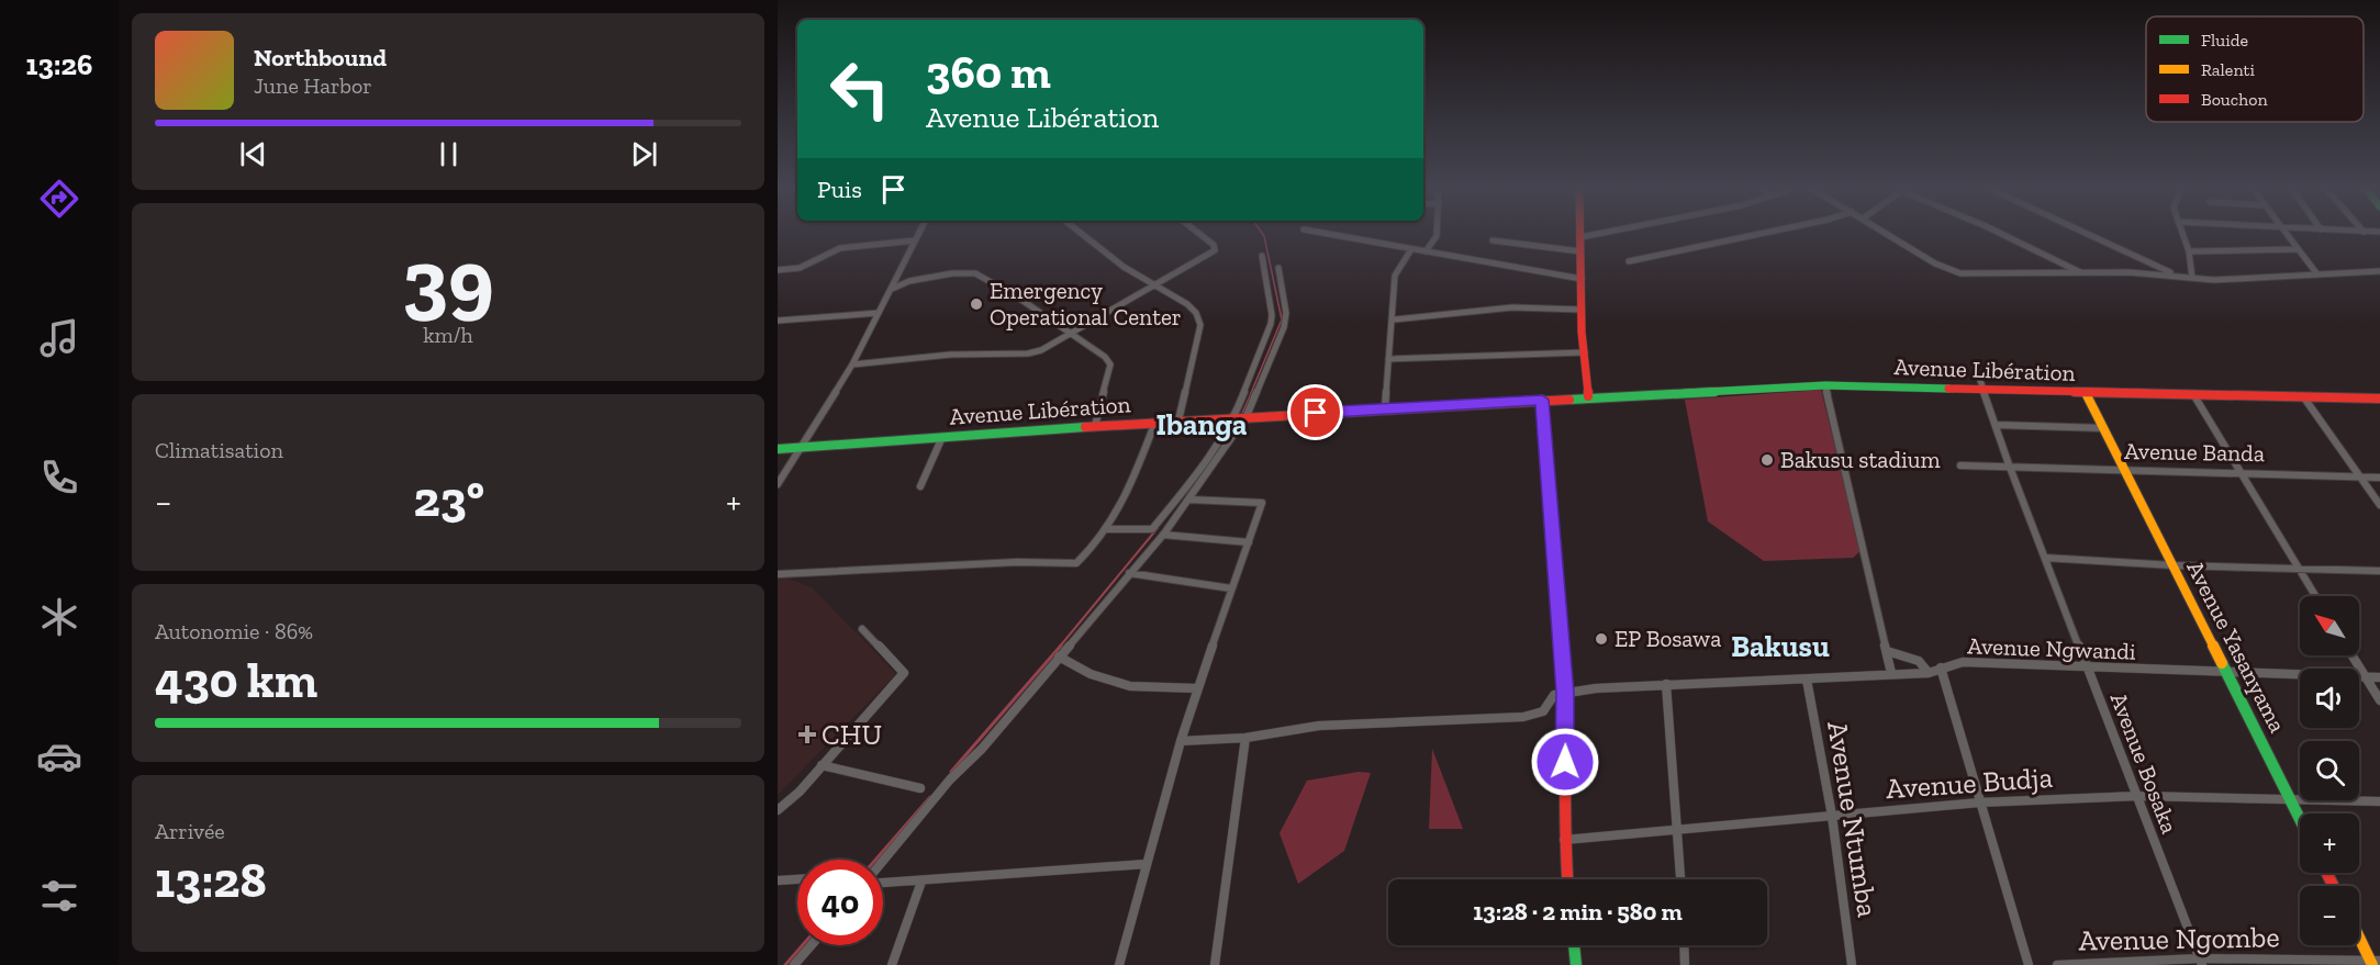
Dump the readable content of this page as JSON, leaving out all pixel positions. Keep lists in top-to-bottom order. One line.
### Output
{"streets":{"street":["Avenue Libération","Avenue Banda","Avenue Yasanyama","Avenue Ngwandi","Avenue Bosaka","Avenue Budja","Avenue Ntumba","Avenue Ngombe"]},"crossings":[["Avenue Libération","Avenue Yasanyama"],["Avenue Libération","Avenue Bosaka"],["Avenue Banda","Avenue Yasanyama"],["Avenue Banda","Avenue Bosaka"],["Avenue Yasanyama","Avenue Ngwandi"],["Avenue Yasanyama","Avenue Budja"],["Avenue Ngwandi","Avenue Bosaka"],["Avenue Ngwandi","Avenue Ntumba"],["Avenue Bosaka","Avenue Budja"],["Avenue Bosaka","Avenue Ngombe"],["Avenue Budja","Avenue Ntumba"]],"districts":["Ibanga","Bakusu"],"places":{"other":["Emergency Operational Center","Bakusu stadium","EP Bosawa"],"health":["CHU"]},"legend":["Fluide","Ralenti","Bouchon"],"north":"top left","page":{"tabs":"13:26","turn":["360 m","Avenue Libération"],"song":["Northbound","June Harbor"],"then":"Puis","tile":[["39","km/h"],"Climatisation",["Autonomie · 86%","430 km"],["Arrivée","13:28"]],"heat":["−","23°","+"],"map_buttons":["+","−"],"limit":"40","trip":"13:28 · 2 min · 580 m"}}
